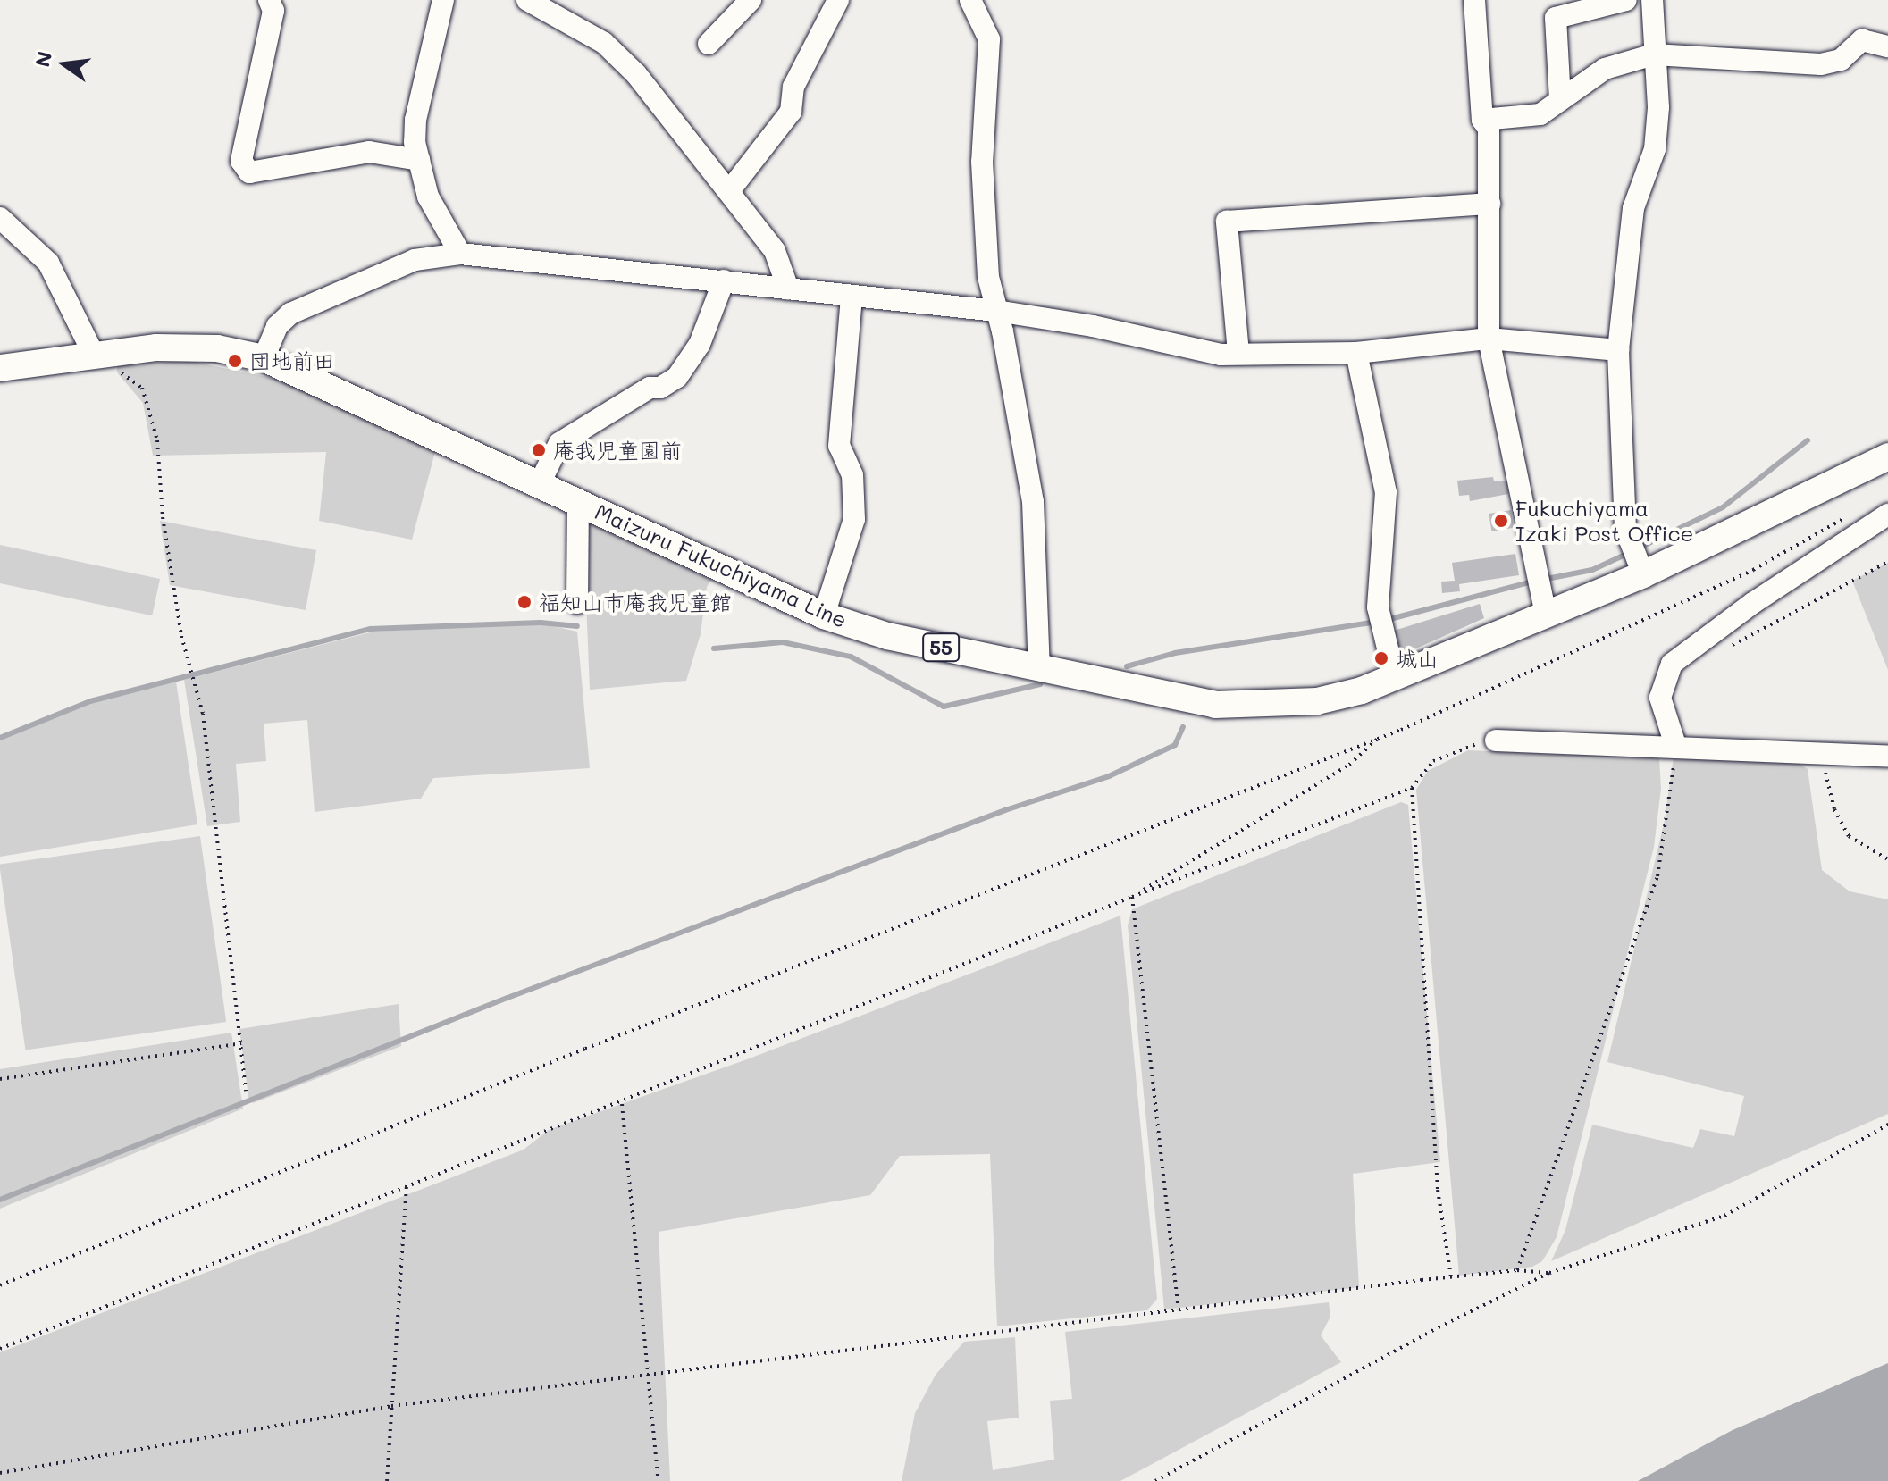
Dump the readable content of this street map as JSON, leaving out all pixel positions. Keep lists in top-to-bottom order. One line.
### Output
{"streets":{"main road":["Maizuru Fukuchiyama Line","55"]},"places":["団地前田","庵我児童園前","Fukuchiyama Izaki Post Office","福知山市庵我児童館","城山"],"north":"left"}
